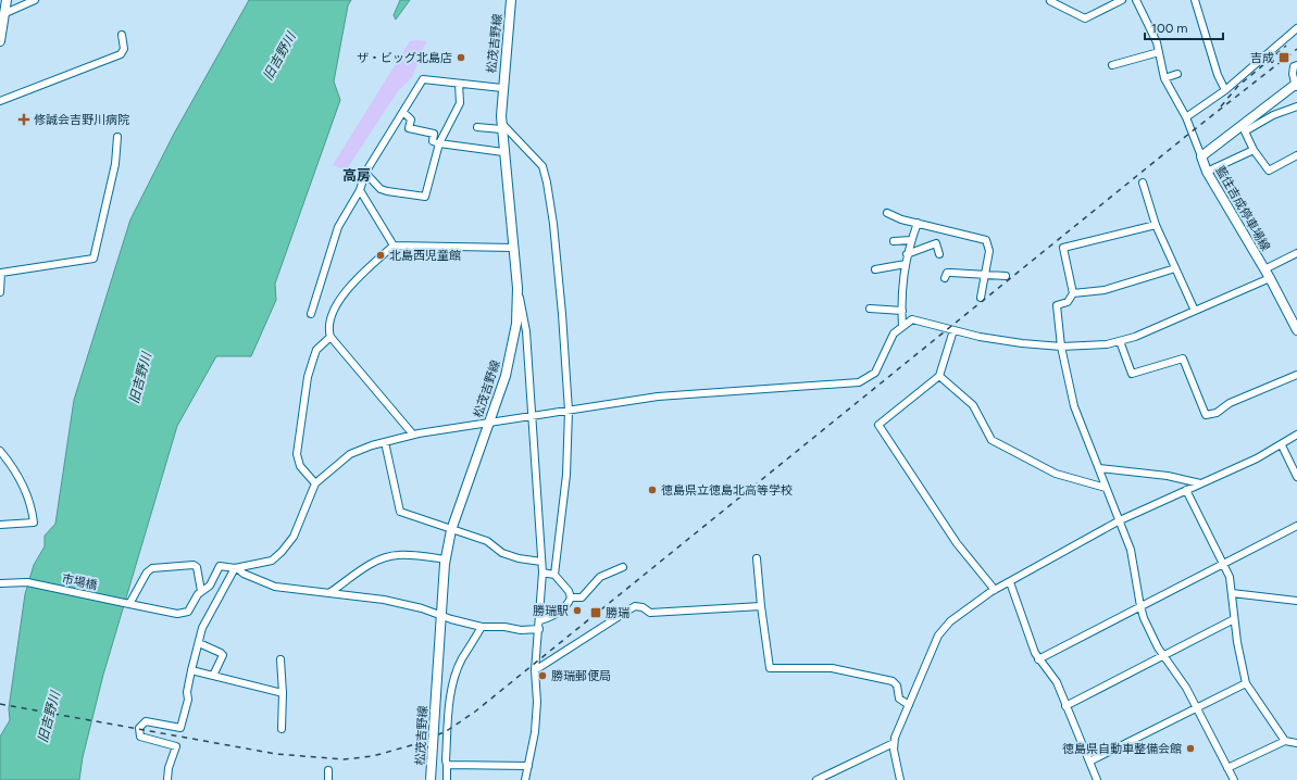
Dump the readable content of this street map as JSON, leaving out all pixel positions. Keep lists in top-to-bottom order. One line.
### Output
{"streets":{"main road":["松茂吉野線","藍住吉成停車場線"],"street":["市場橋"]},"districts":["高房"],"water":["旧吉野川"],"places":{"other":["ザ・ビッグ北島店","北島西児童館","徳島県立徳島北高等学校","勝瑞駅","勝瑞郵便局","徳島県自動車整備会館"],"transit":["吉成","勝瑞"],"health":["修誠会吉野川病院"]},"scale_bar":"100 m"}
